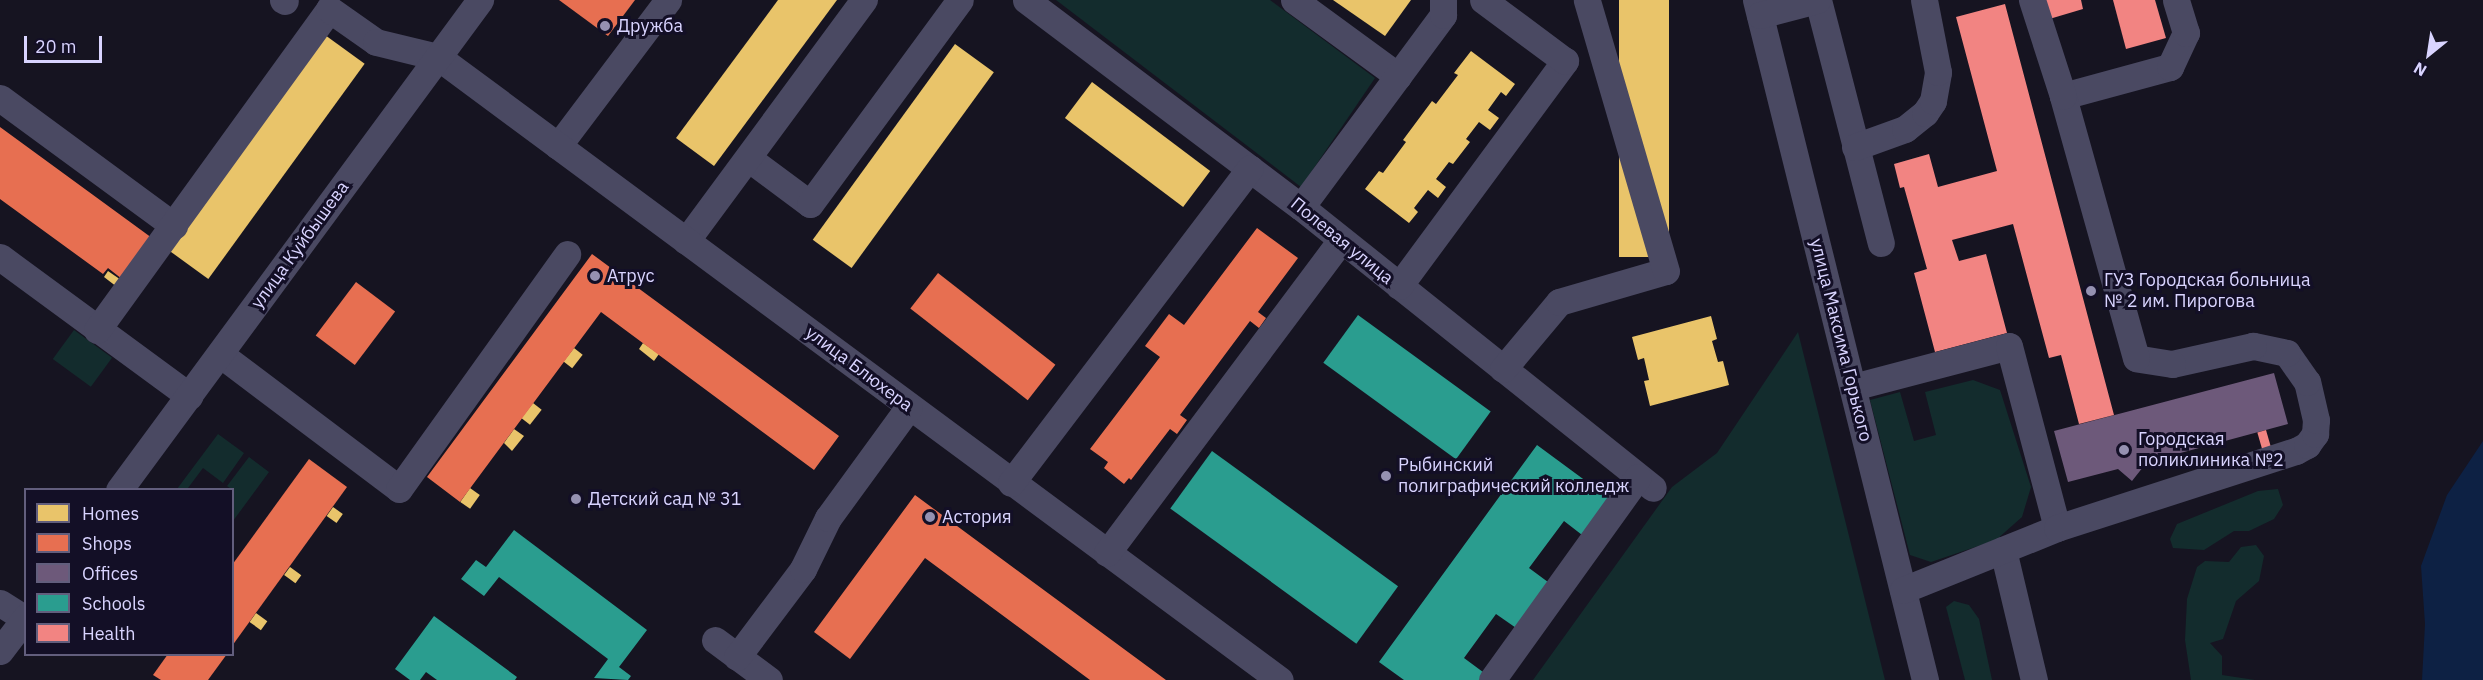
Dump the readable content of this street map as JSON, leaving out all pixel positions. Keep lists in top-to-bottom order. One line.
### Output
{"streets":{"street":["Полевая улица","улица Куйбышева","улица Максима Горького","улица Блюхера"]},"crossings":[["улица Куйбышева","улица Блюхера"]],"places":["Дружба","Атрус","ГУЗ Городская больница № 2 им. Пирогова","Городская поликлиника №2","Рыбинский полиграфический колледж","Детский сад № 31","Астория"],"legend":["Homes","Shops","Offices","Schools","Health"],"scale_bar":"20 m","north":"bottom left"}
